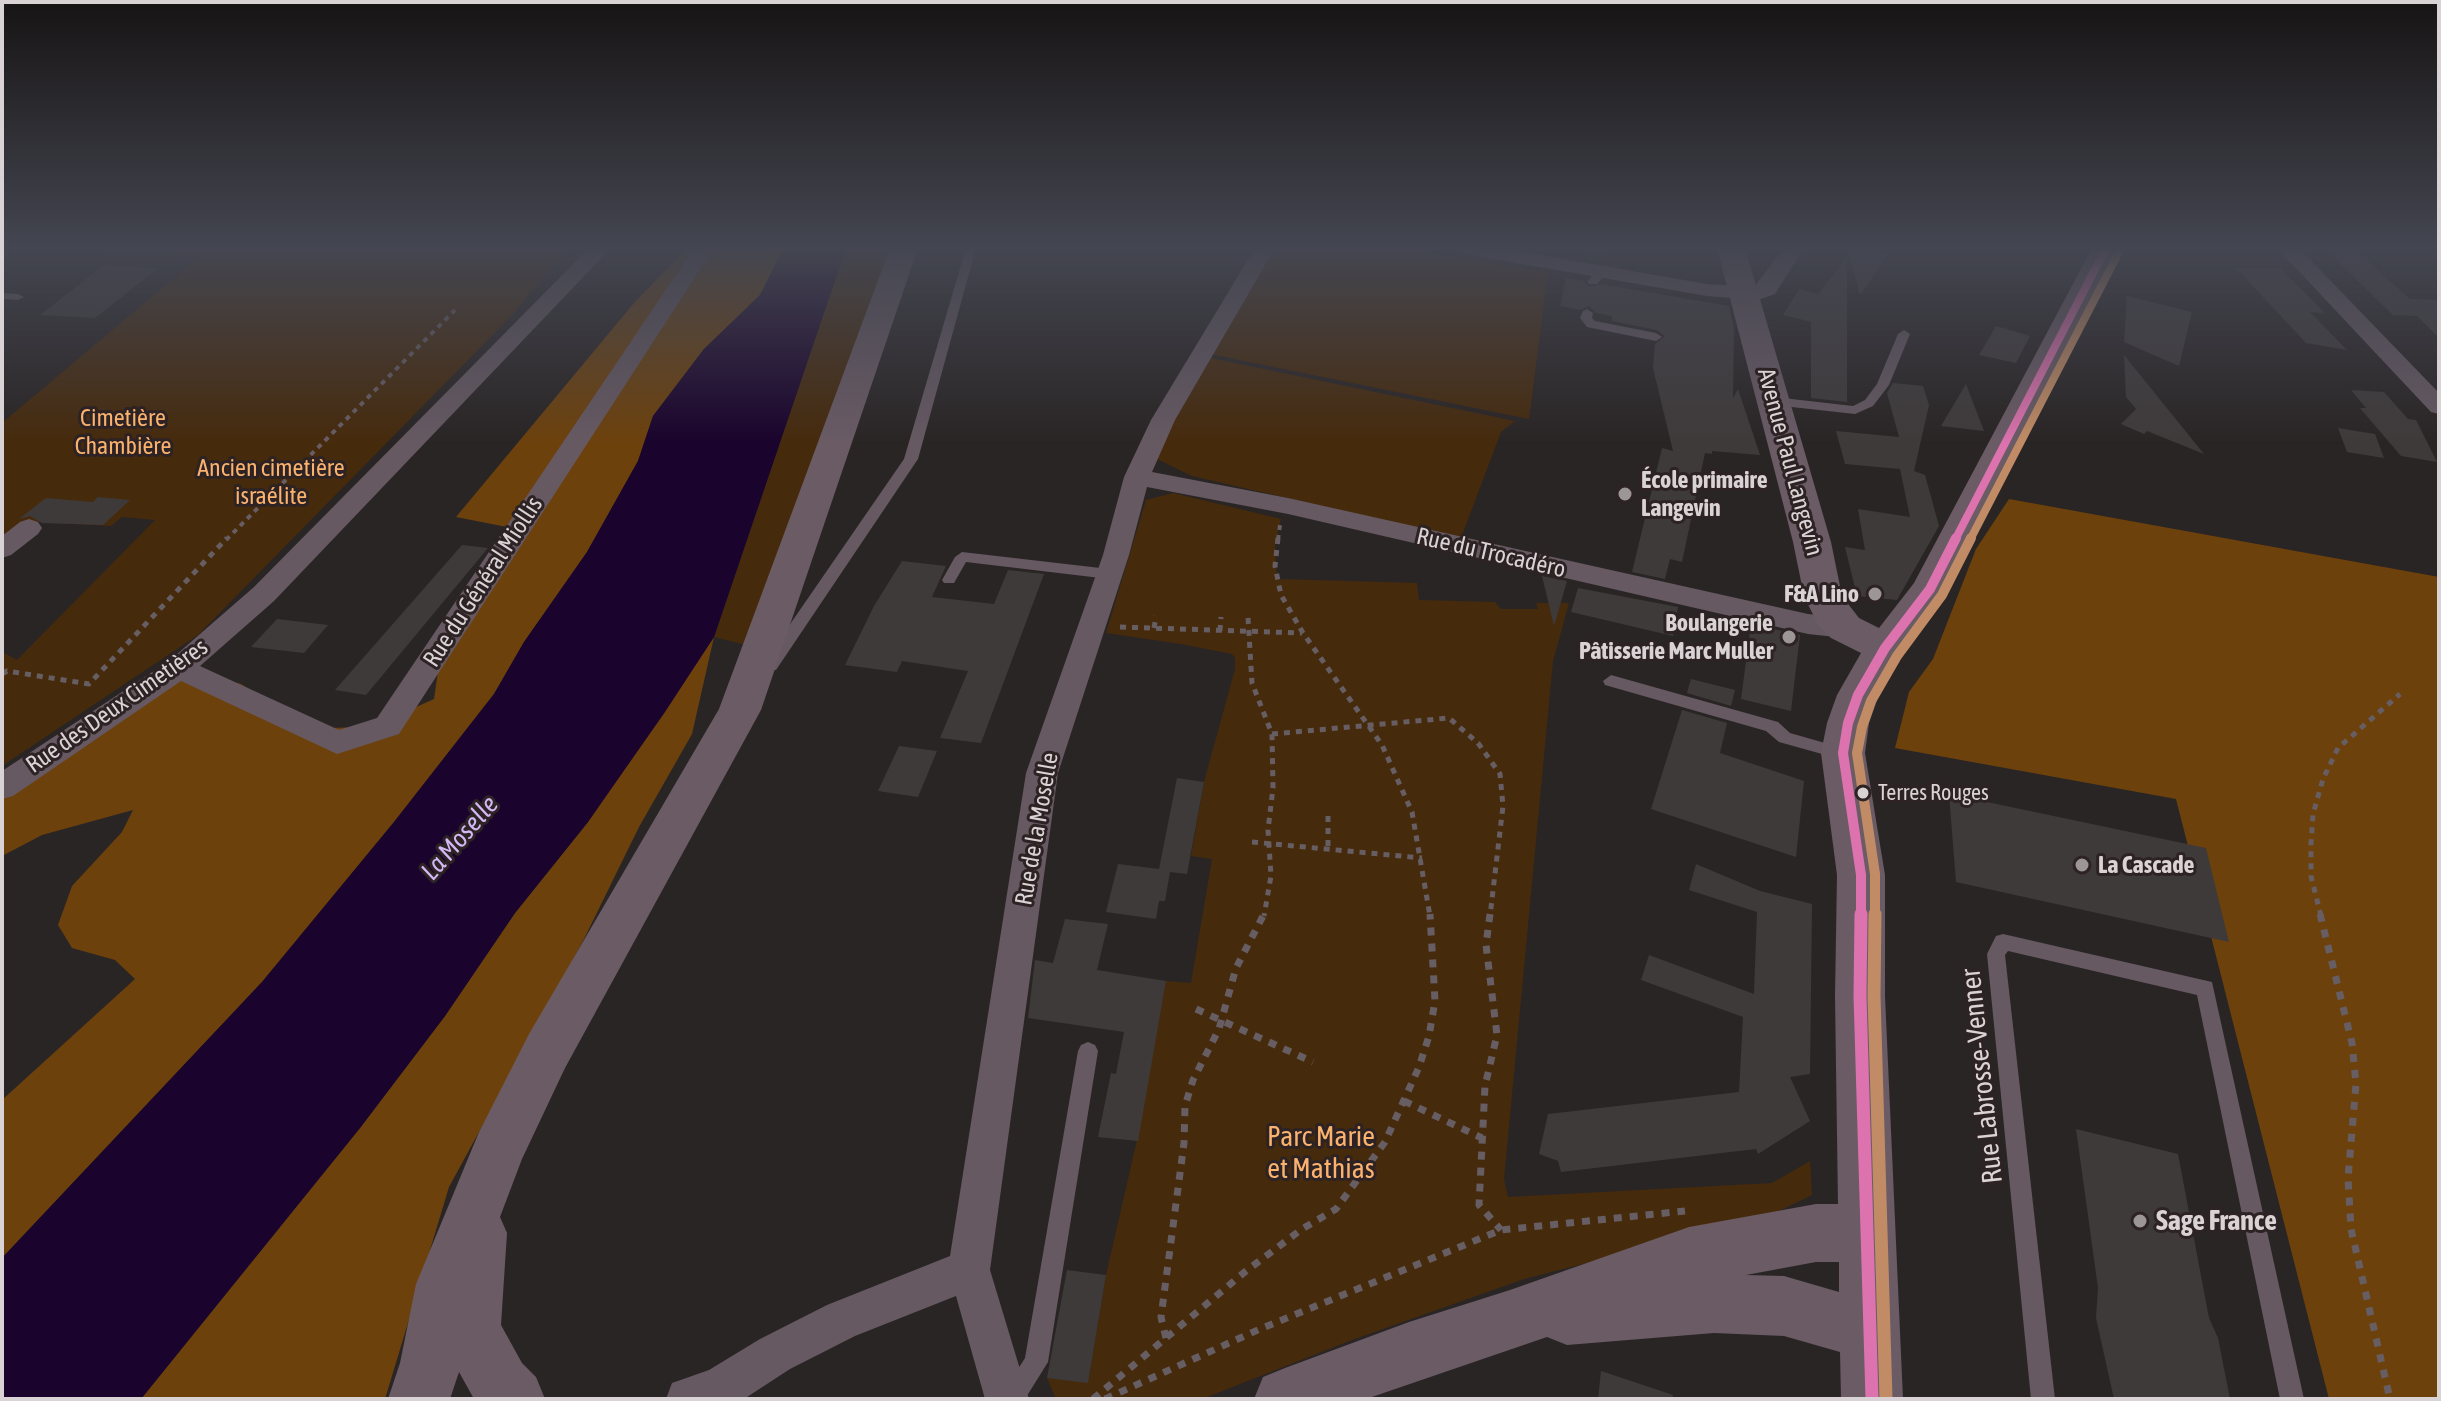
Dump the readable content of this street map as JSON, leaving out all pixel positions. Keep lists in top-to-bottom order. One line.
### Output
{"streets":{"main road":["Avenue Paul Langevin"],"street":["Rue du Trocadéro","Rue du Général Miollis","Rue des Deux Cimetières","Rue de la Moselle"],"lane":["Rue Labrosse-Venner"]},"crossings":[["Avenue Paul Langevin","Rue du Trocadéro"],["Rue du Trocadéro","Rue de la Moselle"],["Rue du Général Miollis","Rue des Deux Cimetières"]],"water":["La Moselle"],"parks":["Cimetière Chambière","Ancien cimetière israélite","Parc Marie et Mathias"],"places":["École primaire Langevin","F&A Lino","Boulangerie Pâtisserie Marc Muller","Terres Rouges","La Cascade","Sage France"]}
